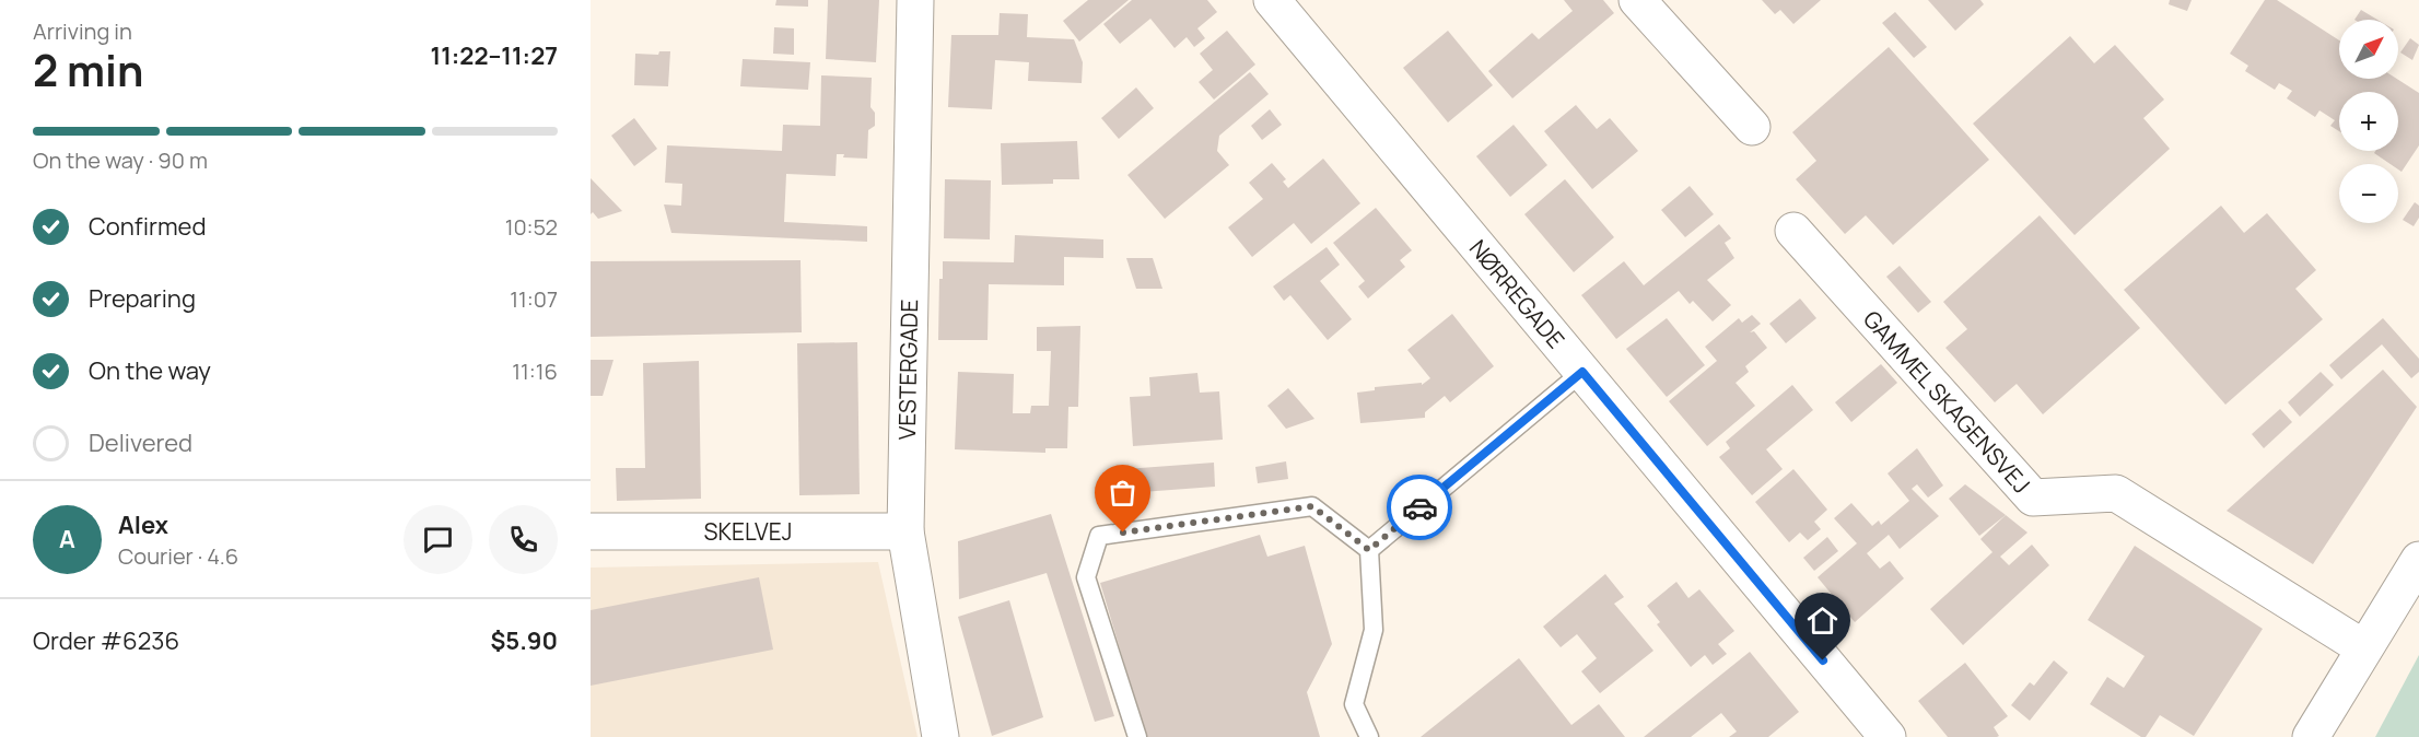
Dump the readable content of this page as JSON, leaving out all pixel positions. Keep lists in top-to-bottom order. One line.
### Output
{"streets":{"street":["NØRREGADE","VESTERGADE","GAMMEL SKAGENSVEJ","SKELVEJ"]},"crossings":[["VESTERGADE","SKELVEJ"]],"north":"top right","page":{"heading":["2 min","Arriving in","11:22–11:27"],"panel":["Alex","Courier · 4.6","Order #6236","$5.90"],"map_buttons":["+","−"],"bar":"On the way · 90 m","list":[["Confirmed","10:52"],["Preparing","11:07"],["On the way","11:16"],"Delivered"],"round":"A"}}
